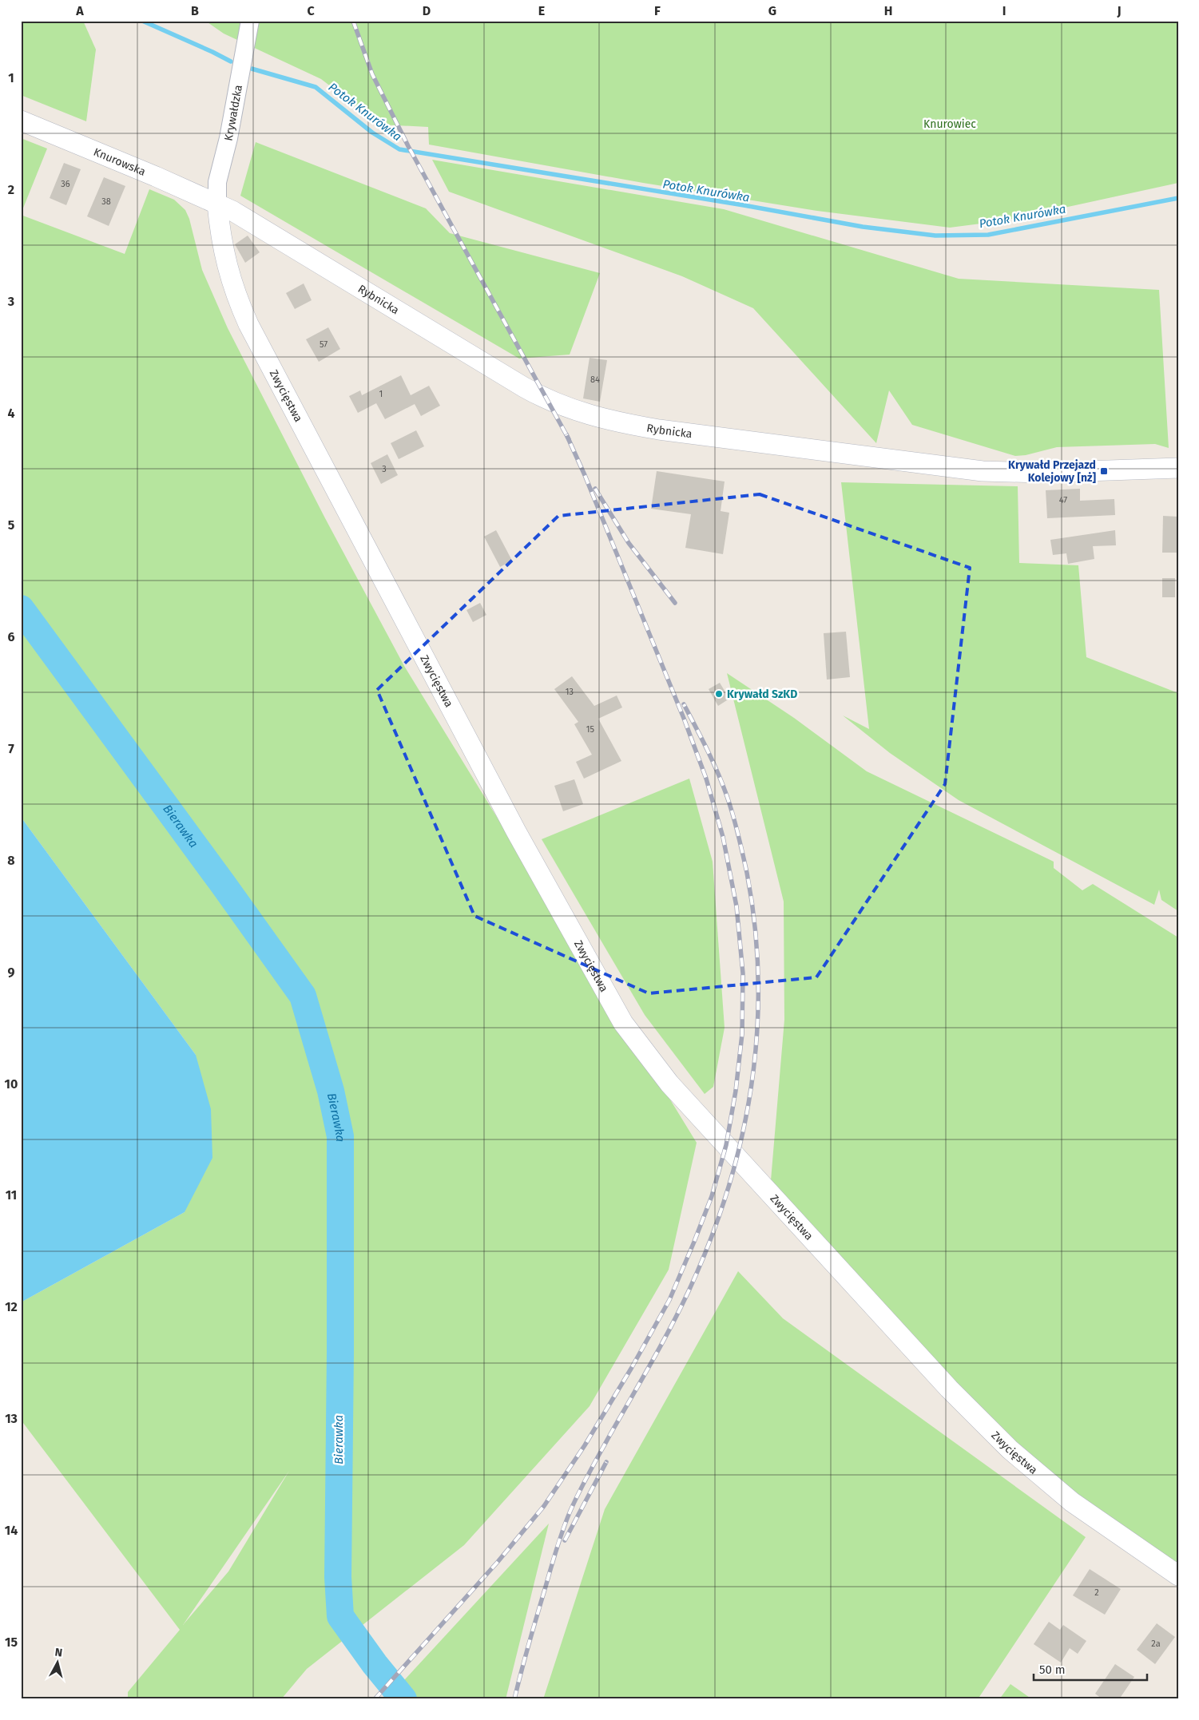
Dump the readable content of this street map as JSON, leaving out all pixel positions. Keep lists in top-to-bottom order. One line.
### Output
{"streets":{"main road":["Knurowska","Rybnicka","Zwycięstwa"],"street":["Krywałdzka"]},"crossings":[["Krywałdzka","Knurowska"],["Krywałdzka","Rybnicka"],["Krywałdzka","Zwycięstwa"],["Knurowska","Rybnicka"],["Knurowska","Zwycięstwa"],["Rybnicka","Zwycięstwa"]],"water":["Potok Knurówka","Bierawka"],"parks":["Knurowiec"],"places":{"transit":["Krywałd Przejazd Kolejowy [nż]"],"other":["Krywałd SzKD"]},"house_numbers":["36","38","57","84","1","3","47","13","15","2","2a"],"scale_bar":"50 m","north":"top","grid":{"columns":["A","B","C","D","E","F","G","H","I","J"],"rows":["1","2","3","4","5","6","7","8","9","10","11","12","13","14","15"]}}
